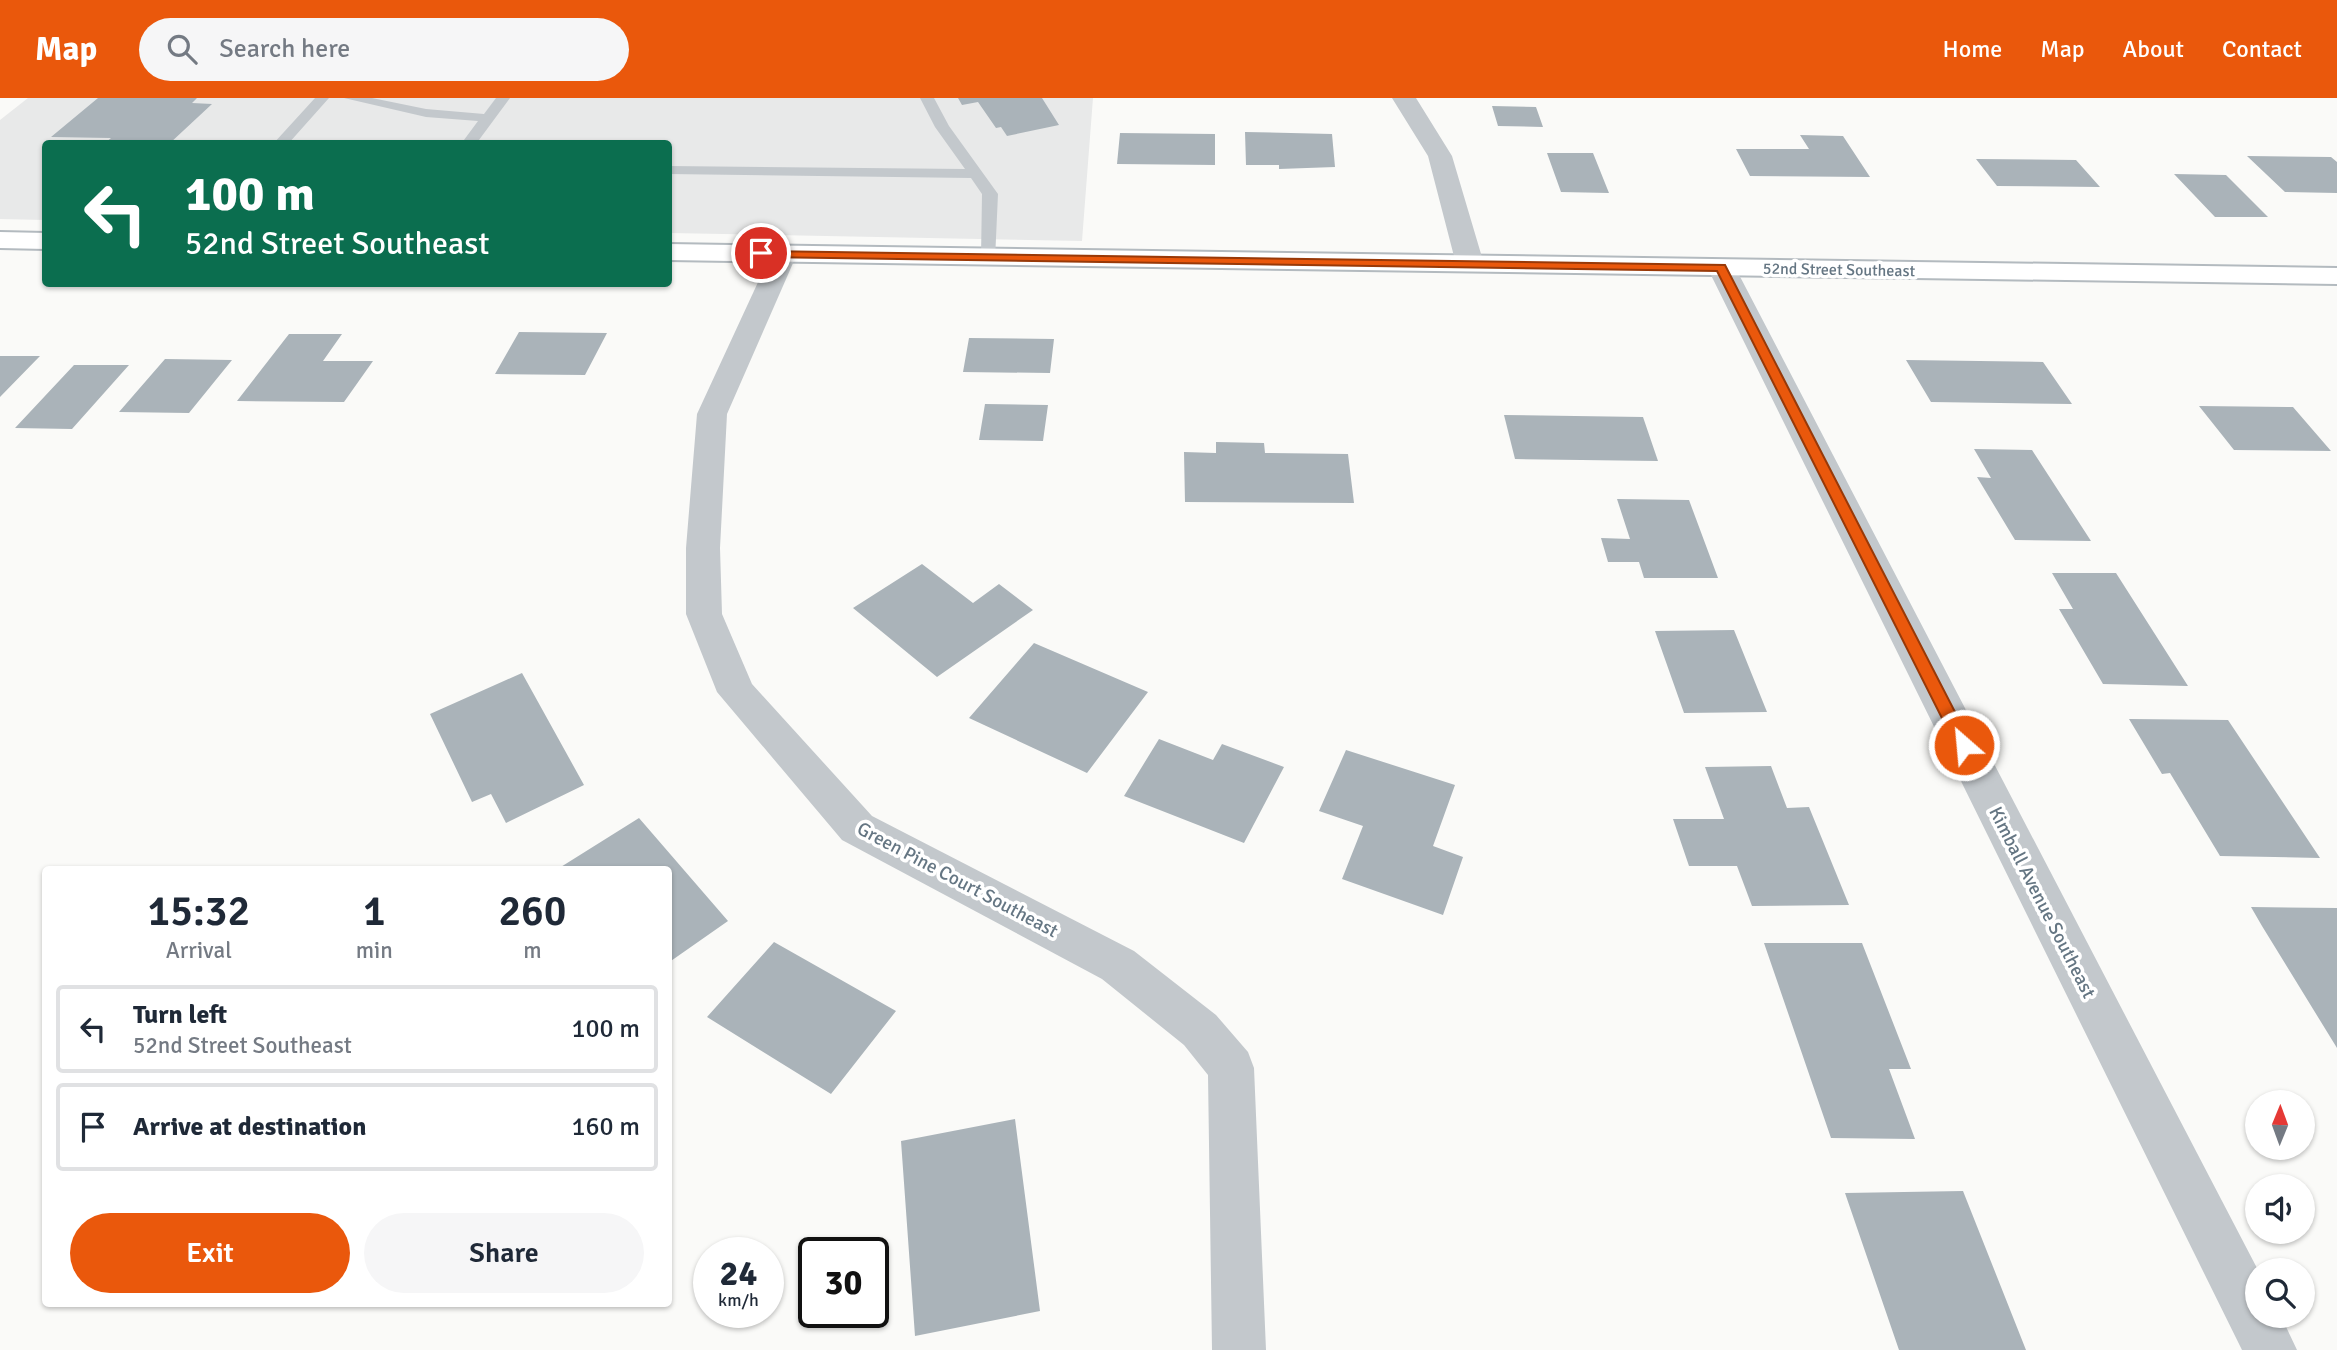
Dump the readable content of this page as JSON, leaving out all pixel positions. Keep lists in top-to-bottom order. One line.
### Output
{"streets":{"main road":["52nd Street Southeast"],"street":["Green Pine Court Southeast","Kimball Avenue Southeast"]},"crossings":[["52nd Street Southeast","Green Pine Court Southeast"],["52nd Street Southeast","Kimball Avenue Southeast"]],"north":"top","page":{"header":"Map","search":"Search here","nav":["Home","Map","About","Contact"],"turn":["100 m","52nd Street Southeast"],"eta":["15:32","Arrival","1","min","260","m"],"list":[{"name":"Turn left","note":"52nd Street Southeast","value":"100 m"},{"name":"Arrive at destination","value":"160 m"}],"buttons":["Exit","Share"],"speed":"24 km/h","limit":"30"}}
